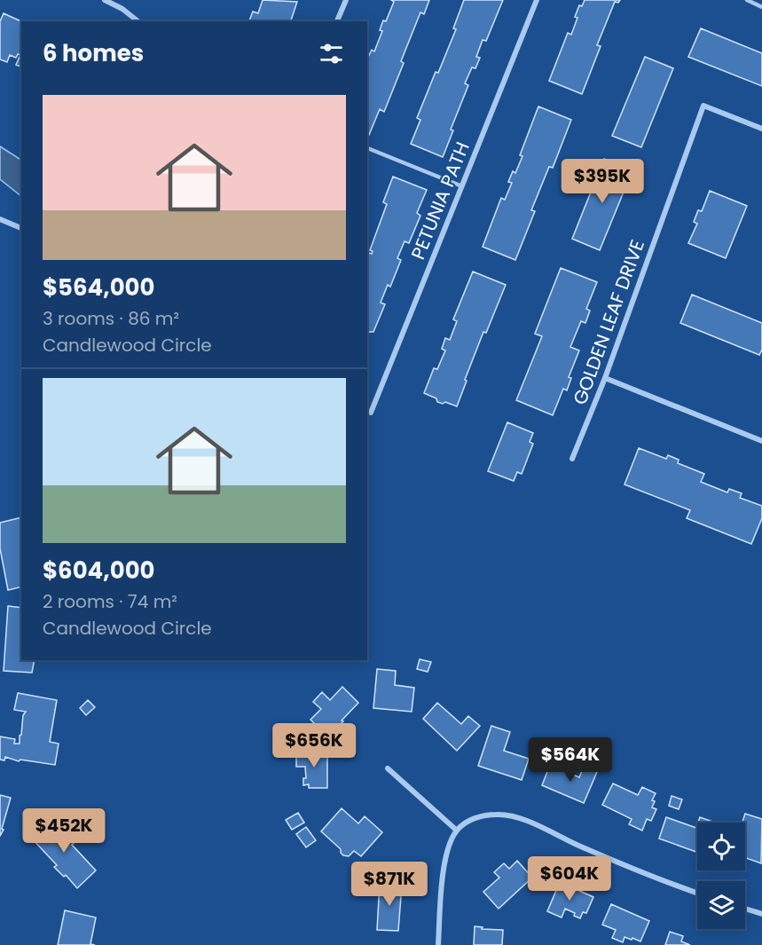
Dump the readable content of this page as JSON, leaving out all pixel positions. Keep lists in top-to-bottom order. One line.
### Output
{"streets":{"street":["PETUNIA PATH","GOLDEN LEAF DRIVE"]},"page":{"heading":"6 homes","list":[{"name":"$564,000","note":"3 rooms · 86 m² · Candlewood Circle"},{"name":"$604,000","note":"2 rooms · 74 m² · Candlewood Circle"}],"price":["$395K","$656K","$564K","$452K","$604K","$871K"]}}
